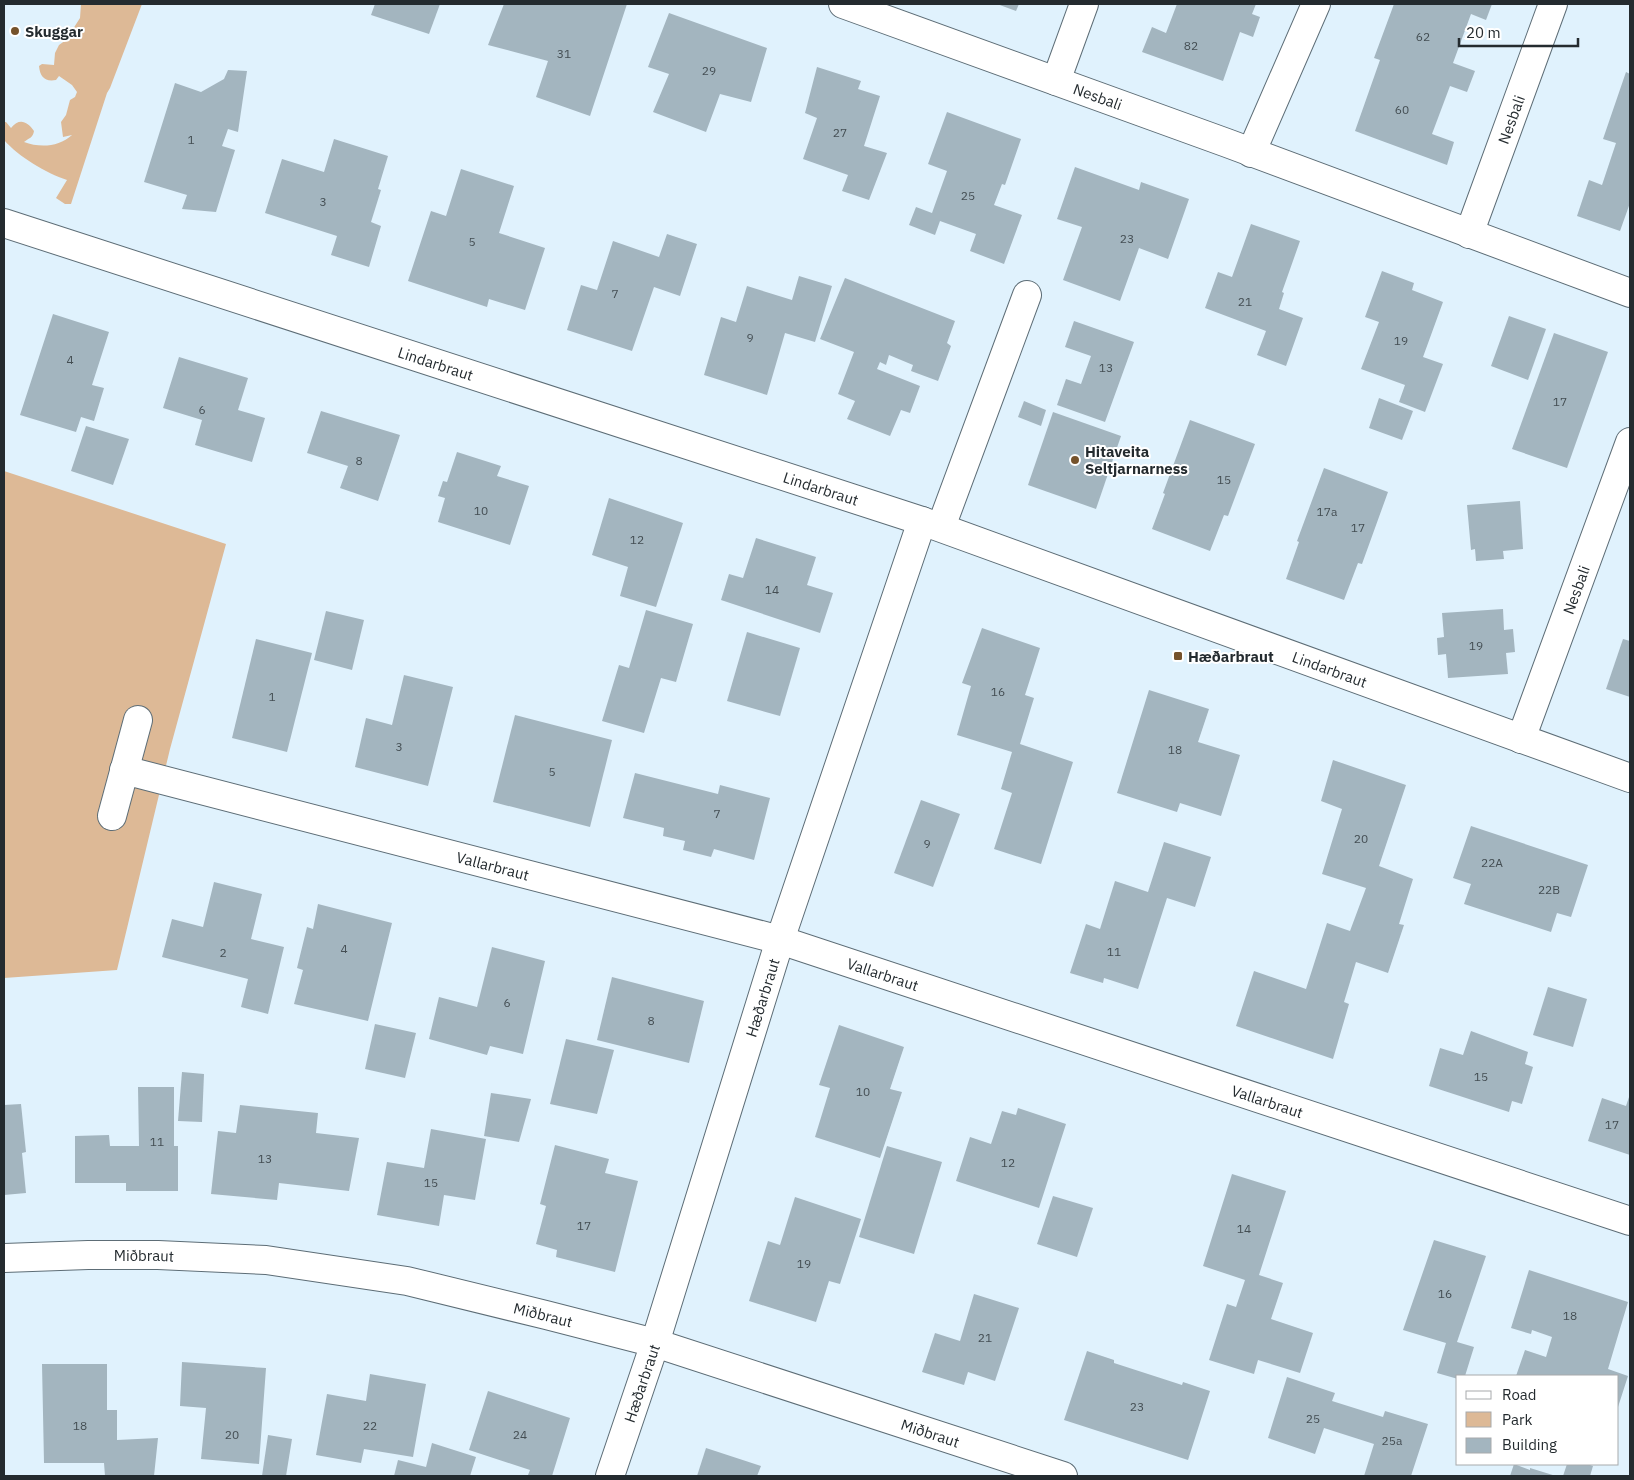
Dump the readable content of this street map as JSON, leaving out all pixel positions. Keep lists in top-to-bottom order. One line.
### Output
{"streets":{"street":["Nesbali","Lindarbraut","Vallarbraut","Hæðarbraut","Miðbraut"]},"crossings":[["Nesbali","Lindarbraut"],["Lindarbraut","Hæðarbraut"],["Vallarbraut","Hæðarbraut"],["Hæðarbraut","Miðbraut"]],"places":{"other":["Skuggar","Hitaveita Seltjarnarness"],"transit":["Hæðarbraut"]},"house_numbers":["62","82","31","29","60","27","1","25","3","23","5","7","21","9","19","4","13","17","6","8","15","10","17a","17","12","14","19","16","1","3","18","5","7","20","9","22A","22B","4","11","2","6","8","15","10","17","11","13","12","15","17","14","19","16","18","21","23","25","18","22","20","24","25a"],"legend":["Road","Park","Building"],"scale_bar":"20 m"}
